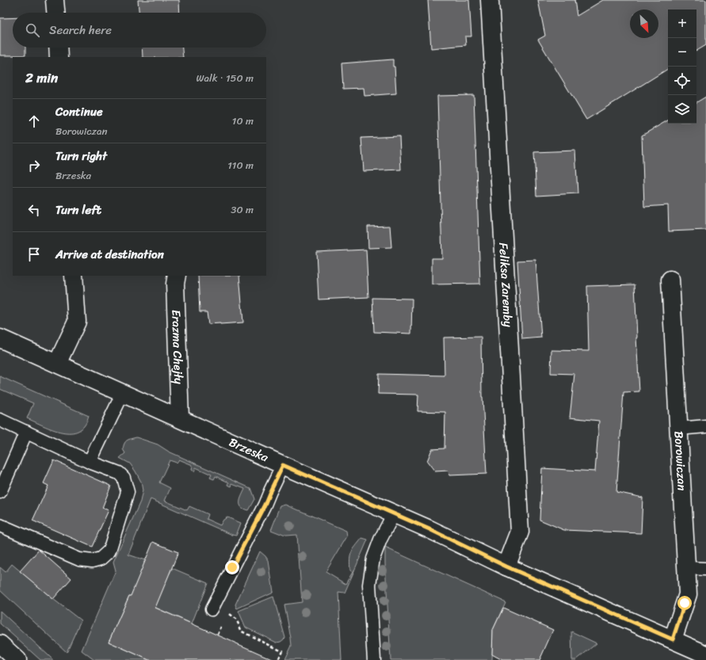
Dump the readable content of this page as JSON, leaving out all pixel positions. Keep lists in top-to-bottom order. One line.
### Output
{"streets":{"street":["Feliksa Zaremby","Erazma Chejły","Brzeska","Borowiczan"]},"crossings":[["Feliksa Zaremby","Brzeska"],["Erazma Chejły","Brzeska"],["Brzeska","Borowiczan"]],"north":"bottom right","page":{"map_buttons":["+","−"],"search":"Search here","heading":["2 min","Walk · 150 m"],"list":[["Continue","Borowiczan","10 m"],["Turn right","Brzeska","110 m"],["Turn left","30 m"],"Arrive at destination"]}}
